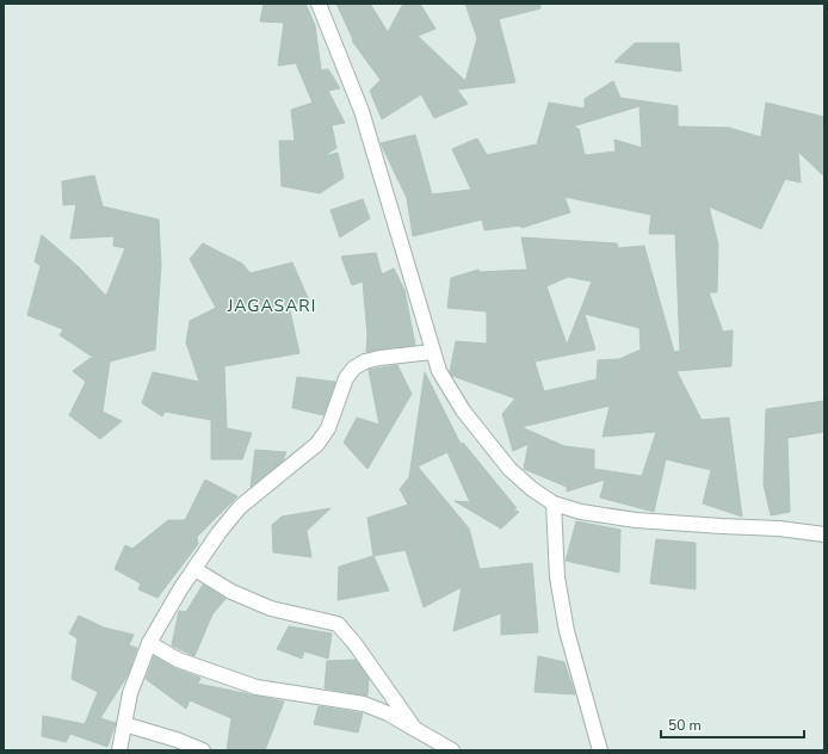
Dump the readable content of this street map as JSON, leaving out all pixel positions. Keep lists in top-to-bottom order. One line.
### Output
{"districts":["JAGASARI"],"scale_bar":"50 m"}
